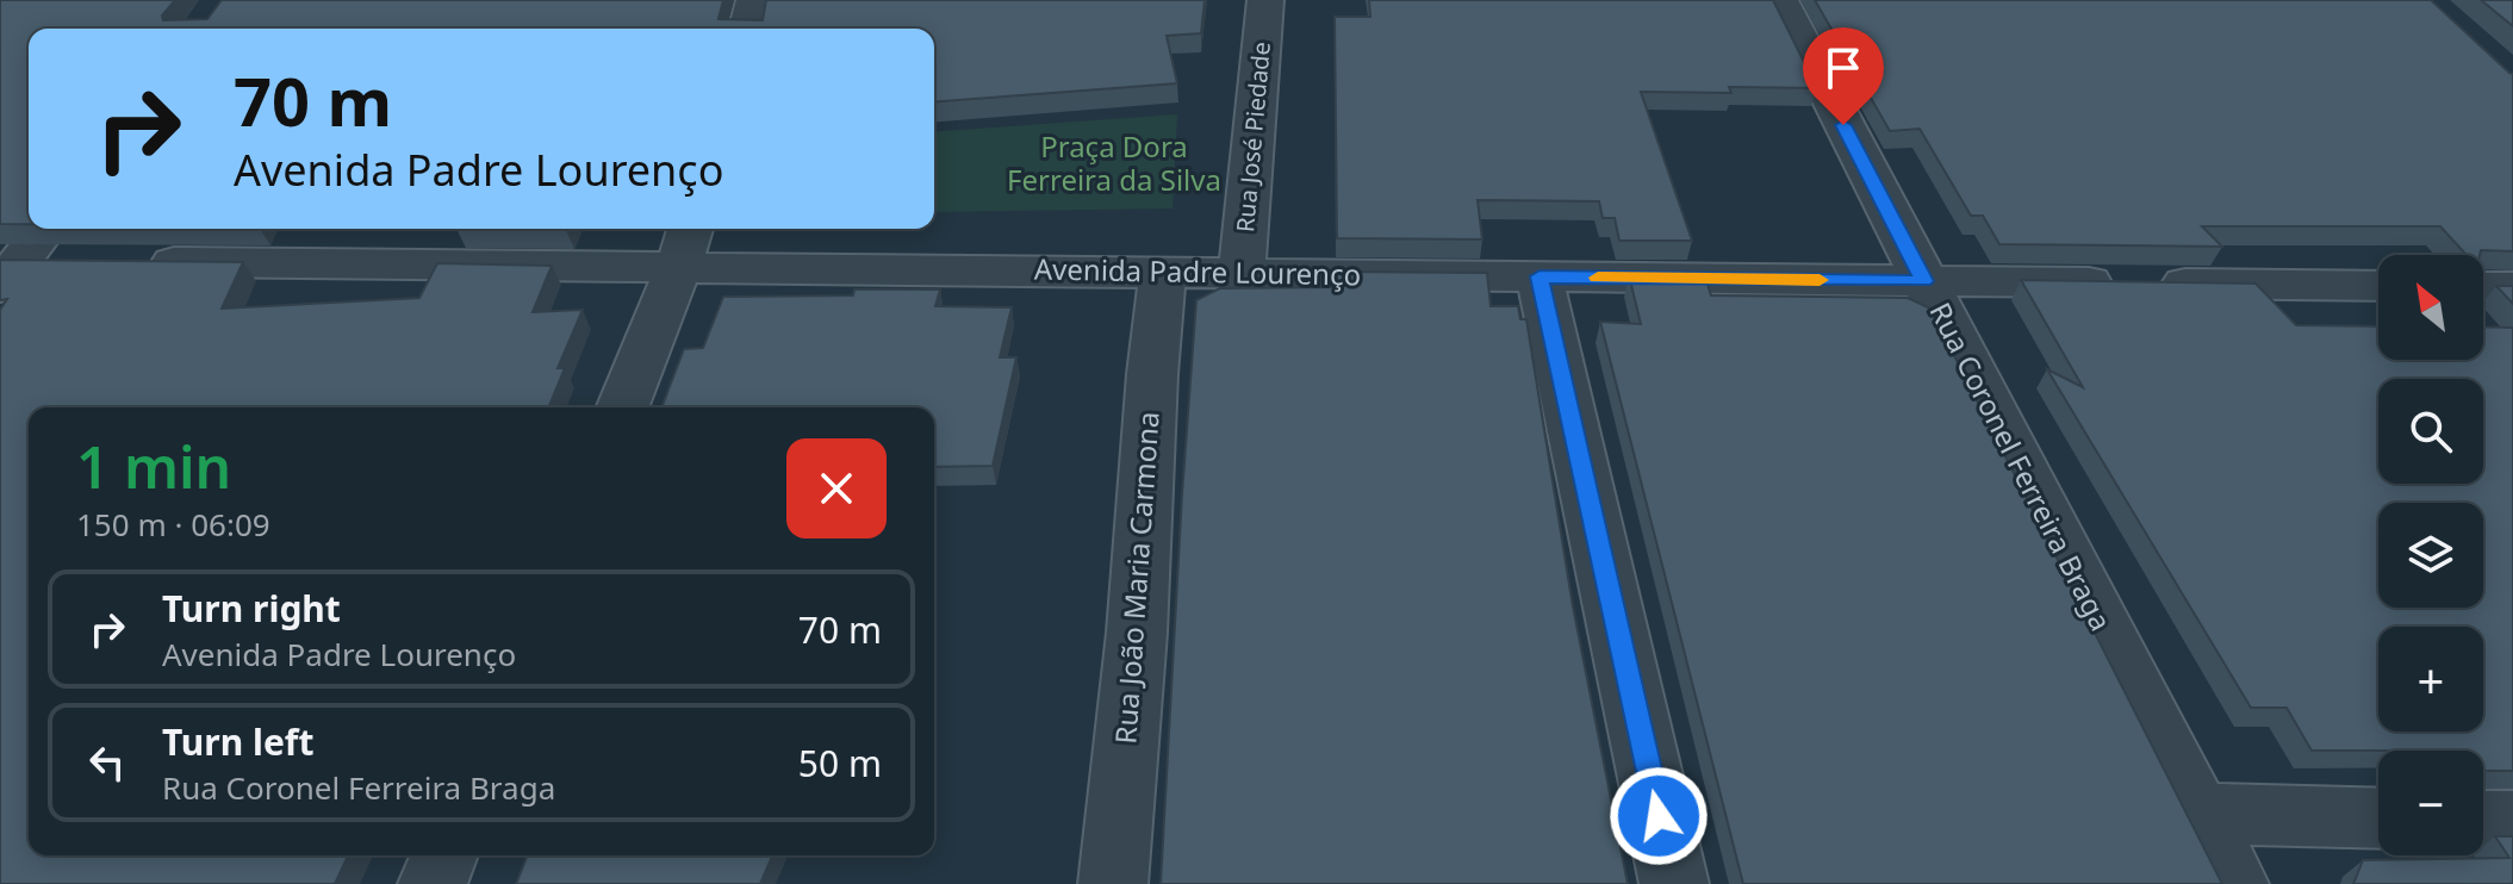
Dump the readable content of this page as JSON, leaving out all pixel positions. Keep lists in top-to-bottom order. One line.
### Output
{"streets":{"street":["Rua José Piedade","Avenida Padre Lourenço","Rua Coronel Ferreira Braga","Rua João Maria Carmona"]},"crossings":[["Rua José Piedade","Avenida Padre Lourenço"],["Avenida Padre Lourenço","Rua Coronel Ferreira Braga"],["Avenida Padre Lourenço","Rua João Maria Carmona"]],"parks":["Praça Dora Ferreira da Silva"],"north":"top left","page":{"turn":["70 m","Avenida Padre Lourenço"],"map_buttons":["+","−"],"heading":["1 min","150 m · 06:09"],"list":[{"name":"Turn right","note":"Avenida Padre Lourenço","value":"70 m"},{"name":"Turn left","note":"Rua Coronel Ferreira Braga","value":"50 m"}]}}
